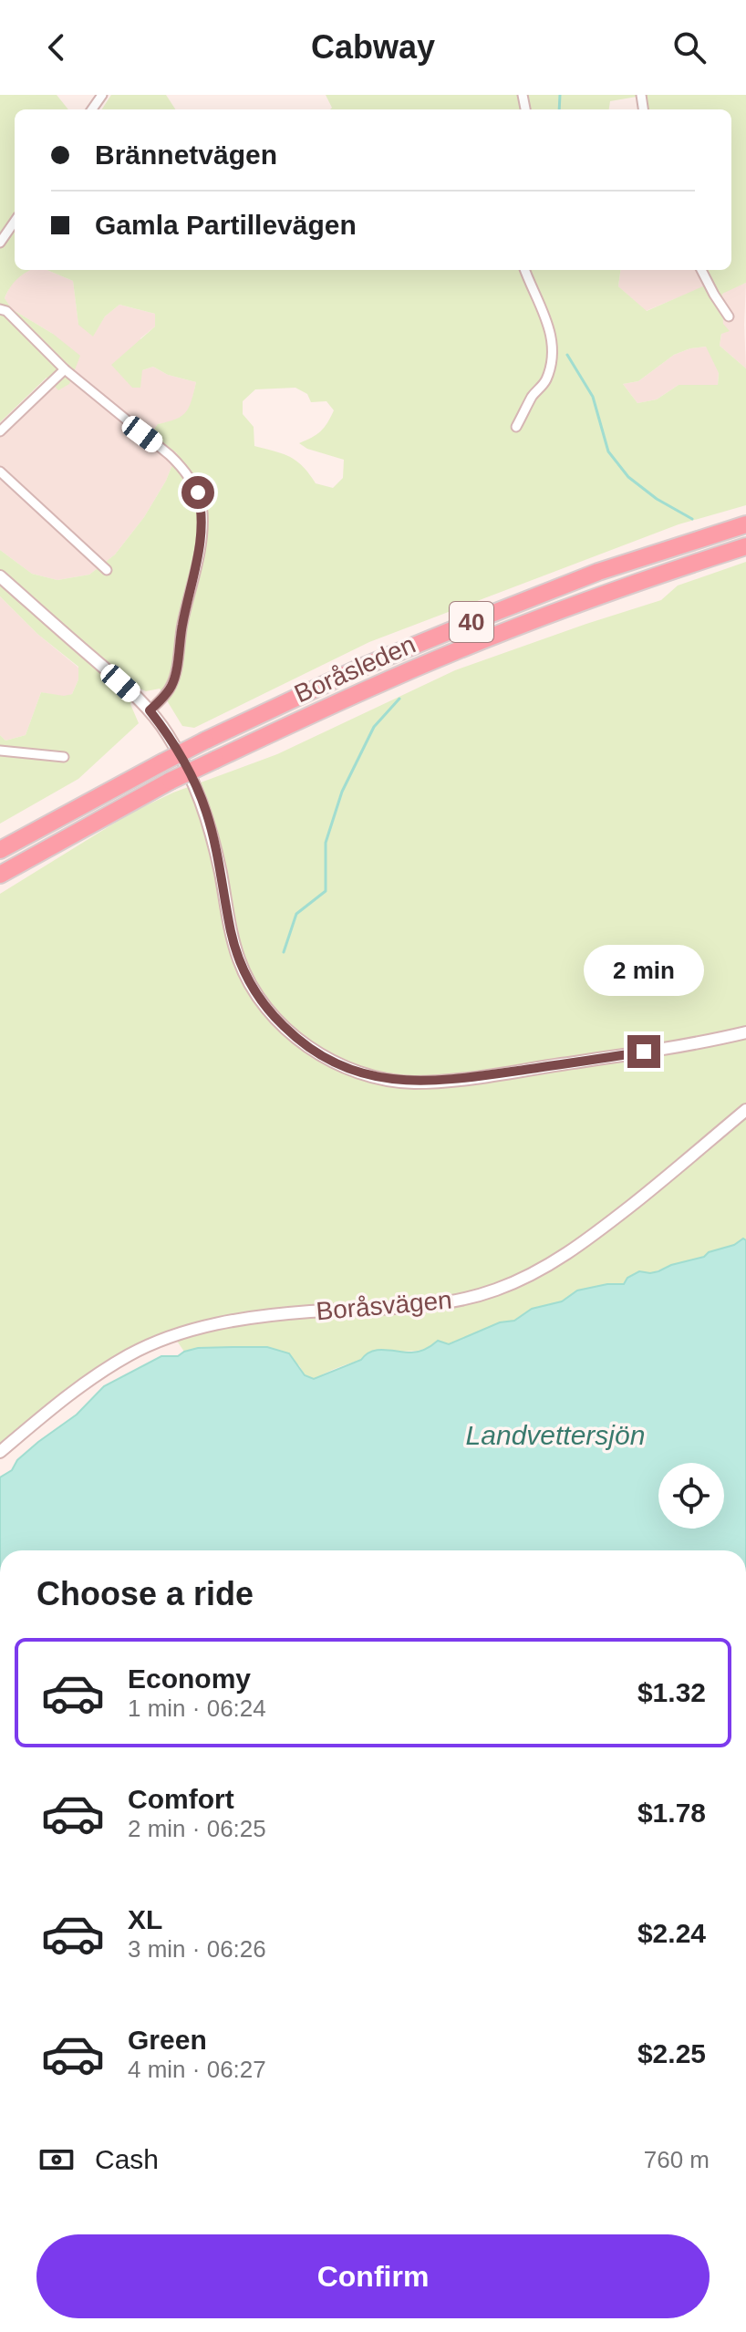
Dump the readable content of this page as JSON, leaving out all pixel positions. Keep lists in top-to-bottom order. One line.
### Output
{"streets":{"highway":["40","Boråsleden"],"street":["Boråsvägen"]},"water":["Landvettersjön"],"page":{"header":"Cabway","banner":["Brännetvägen","Gamla Partillevägen"],"bubble":"2 min","heading":"Choose a ride","list":[{"name":"Economy","note":"1 min · 06:24","value":"$1.32"},{"name":"Comfort","note":"2 min · 06:25","value":"$1.78"},{"name":"XL","note":"3 min · 06:26","value":"$2.24"},{"name":"Green","note":"4 min · 06:27","value":"$2.25"}],"pay":["Cash","760 m"],"buttons":"Confirm"}}
